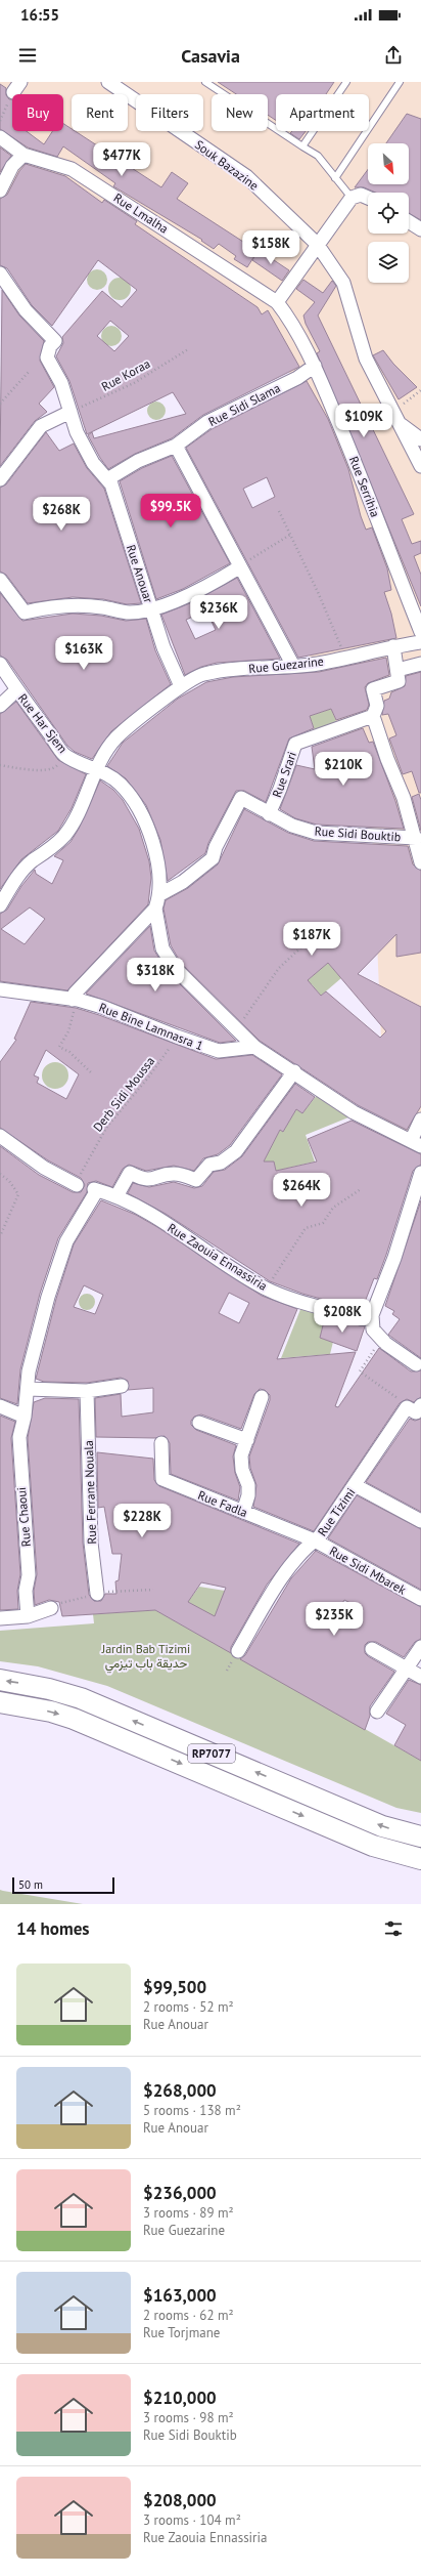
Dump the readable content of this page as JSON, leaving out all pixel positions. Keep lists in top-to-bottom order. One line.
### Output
{"streets":{"main road":["RP7077"],"street":["Souk Bazazine","Rue Lmalha","Rue Sidi Slama","Rue Serrihia","Rue Anouar","Rue Guezarine","Rue Har Sjem","Rue Srari","Rue Sidi Bouktib","Rue Bine Lamnasra 1","Rue Zaouia Ennassiria","Rue Ferrane Nouala","Rue Fadla","Rue Tizimi","Rue Chaoui","Rue Sidi Mbarek"],"path":["Rue Koraa","Derb Sidi Moussa"]},"crossings":[["Rue Lmalha","Rue Serrihia"],["Rue Koraa","Rue Anouar"],["Rue Sidi Slama","Rue Serrihia"],["Rue Sidi Slama","Rue Anouar"],["Rue Anouar","Rue Guezarine"],["Rue Guezarine","Rue Har Sjem"],["Rue Har Sjem","Rue Sidi Bouktib"],["Rue Srari","Rue Sidi Bouktib"],["Rue Bine Lamnasra 1","Derb Sidi Moussa"],["Rue Zaouia Ennassiria","Rue Chaoui"],["Rue Fadla","Rue Tizimi"],["Rue Fadla","Rue Sidi Mbarek"],["Rue Tizimi","Rue Sidi Mbarek"]],"parks":["Jardin Bab Tizimi حديقة باب تيزمي"],"scale_bar":"50 m","north":"bottom right","page":{"status":"16:55","header":"Casavia","chip":["Buy","Rent","Filters","New","Apartment"],"price":["$477K","$158K","$109K","$99.5K","$268K","$236K","$163K","$210K","$187K","$318K","$264K","$208K","$228K","$235K"],"scale":"50 m","heading":"14 homes","list":[{"name":"$99,500","note":"2 rooms · 52 m² · Rue Anouar"},{"name":"$268,000","note":"5 rooms · 138 m² · Rue Anouar"},{"name":"$236,000","note":"3 rooms · 89 m² · Rue Guezarine"},{"name":"$163,000","note":"2 rooms · 62 m² · Rue Torjmane"},{"name":"$210,000","note":"3 rooms · 98 m² · Rue Sidi Bouktib"},{"name":"$208,000","note":"3 rooms · 104 m² · Rue Zaouia Ennassiria"}]}}
